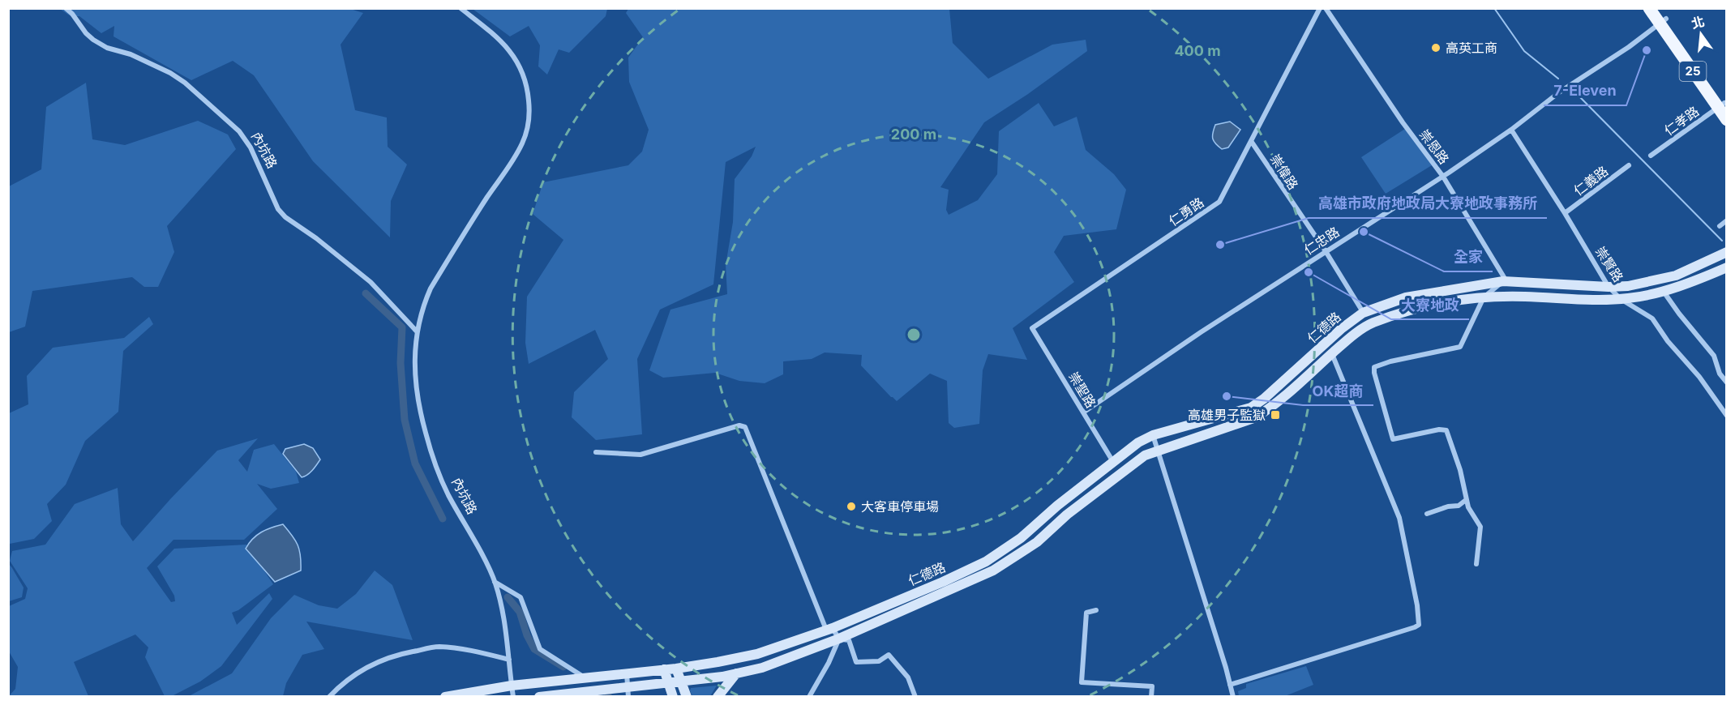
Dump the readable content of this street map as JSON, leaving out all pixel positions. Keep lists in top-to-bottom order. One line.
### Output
{"streets":{"main road":["25"],"street":["仁孝路","崇恩路","內坑路","崇偉路","仁義路","仁勇路","仁忠路","崇賢路","仁德路","崇聖路"]},"crossings":[["25","仁孝路"],["25","仁忠路"],["崇恩路","仁忠路"],["崇恩路","仁德路"],["崇偉路","仁勇路"],["崇偉路","仁忠路"],["崇偉路","仁德路"],["仁義路","崇賢路"],["仁勇路","崇聖路"],["仁忠路","崇賢路"],["仁忠路","崇聖路"],["崇賢路","仁德路"],["仁德路","崇聖路"]],"places":{"other":["高英工商","7-Eleven","全家","高雄市政府地政局大寮地政事務所","大寮地政","OK超商","大客車停車場"],"transit":["高雄男子監獄"]},"north":"top","rings":["400 m","200 m"]}
